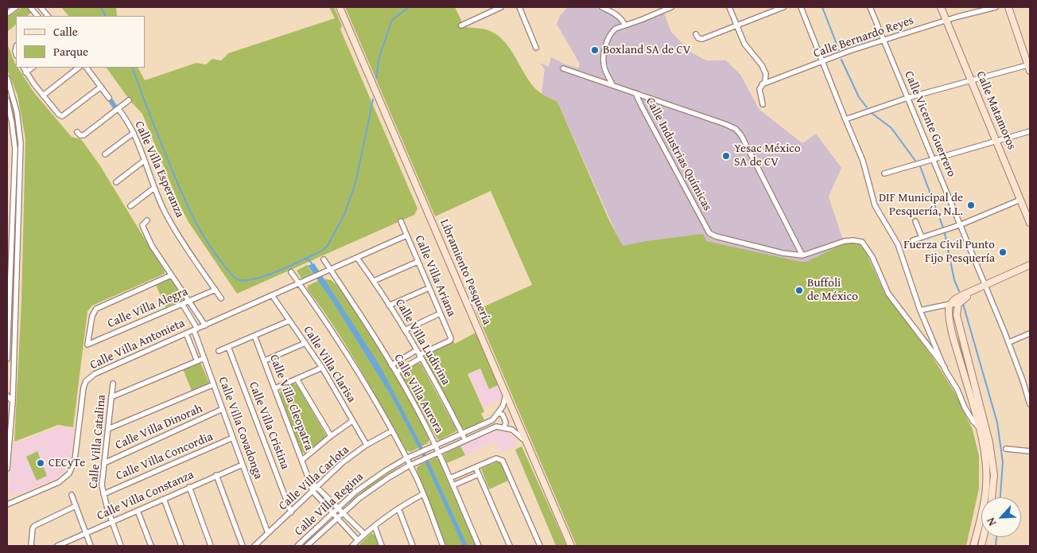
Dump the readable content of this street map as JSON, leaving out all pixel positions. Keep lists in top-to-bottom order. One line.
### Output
{"streets":{"main road":["Calle Matamoros","Libramiento Pesquería"],"street":["Calle Bernardo Reyes","Calle Vicente Guerrero","Calle Industrias Químicas","Calle Villa Esperanza","Calle Villa Ariana","Calle Villa Alegra","Calle Villa Ludivina","Calle Villa Antonieta","Calle Villa Clarisa","Calle Villa Aurora","Calle Villa Cleopatra","Calle Villa Cristina","Calle Villa Dinorah","Calle Villa Covadonga","Calle Villa Catalina","Calle Villa Concordia","Calle Villa Carlota","Calle Villa Constanza","Calle Villa Regina"]},"crossings":[["Calle Bernardo Reyes","Calle Matamoros"],["Calle Bernardo Reyes","Calle Vicente Guerrero"],["Calle Villa Esperanza","Calle Villa Alegra"],["Calle Villa Ariana","Calle Villa Ludivina"],["Calle Villa Alegra","Calle Villa Covadonga"],["Calle Villa Antonieta","Calle Villa Clarisa"],["Calle Villa Antonieta","Calle Villa Aurora"],["Calle Villa Antonieta","Calle Villa Covadonga"],["Calle Villa Clarisa","Calle Villa Carlota"],["Calle Villa Aurora","Calle Villa Regina"],["Calle Villa Cleopatra","Calle Villa Carlota"],["Calle Villa Cleopatra","Calle Villa Regina"],["Calle Villa Cristina","Calle Villa Carlota"],["Calle Villa Dinorah","Calle Villa Covadonga"],["Calle Villa Dinorah","Calle Villa Catalina"],["Calle Villa Covadonga","Calle Villa Concordia"],["Calle Villa Covadonga","Calle Villa Carlota"],["Calle Villa Covadonga","Calle Villa Constanza"],["Calle Villa Catalina","Calle Villa Concordia"],["Calle Villa Catalina","Calle Villa Constanza"]],"places":["Boxland SA de CV","Yesac México SA de CV","DIF Municipal de Pesquería, N.L.","Fuerza Civil Punto Fijo Pesquería","Buffoli de México","CECyTe"],"legend":["Calle","Parque"],"north":"bottom left"}
